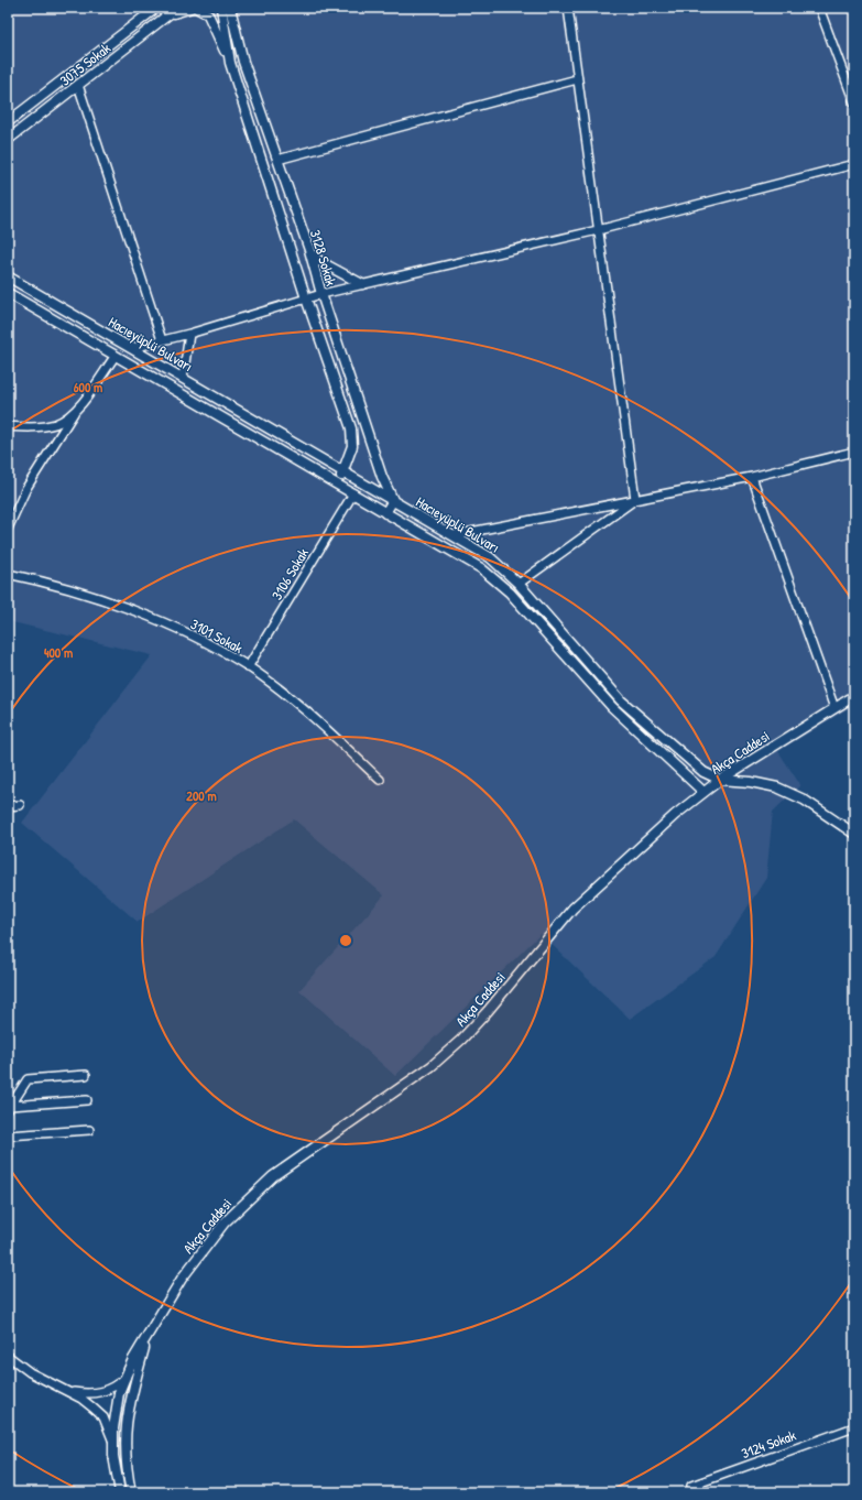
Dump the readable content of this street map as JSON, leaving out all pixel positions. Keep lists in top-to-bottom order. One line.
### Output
{"streets":{"street":["3075 Sokak","3128 Sokak","Hacıeyüplü Bulvarı","3106 Sokak","3101 Sokak","Akça Caddesi","3124 Sokak"]},"crossings":[["3128 Sokak","Hacıeyüplü Bulvarı"],["Hacıeyüplü Bulvarı","3106 Sokak"],["Hacıeyüplü Bulvarı","Akça Caddesi"],["3106 Sokak","3101 Sokak"]],"rings":["600 m","400 m","200 m"]}
